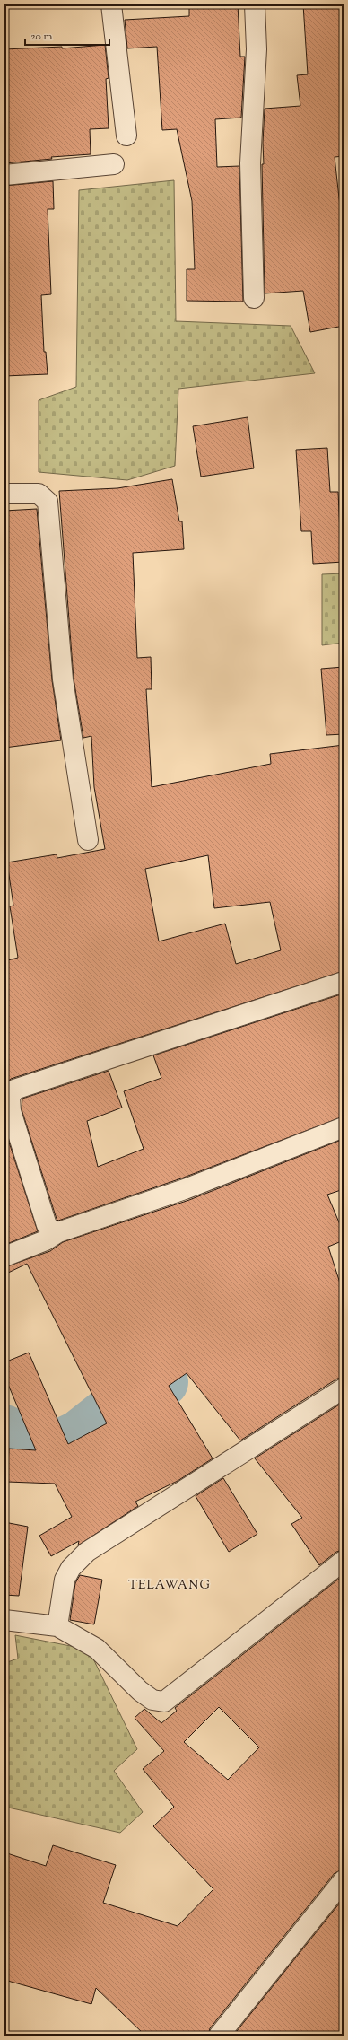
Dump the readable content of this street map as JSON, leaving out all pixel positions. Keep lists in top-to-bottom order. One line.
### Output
{"districts":["TELAWANG"],"scale_bar":"20 m"}
